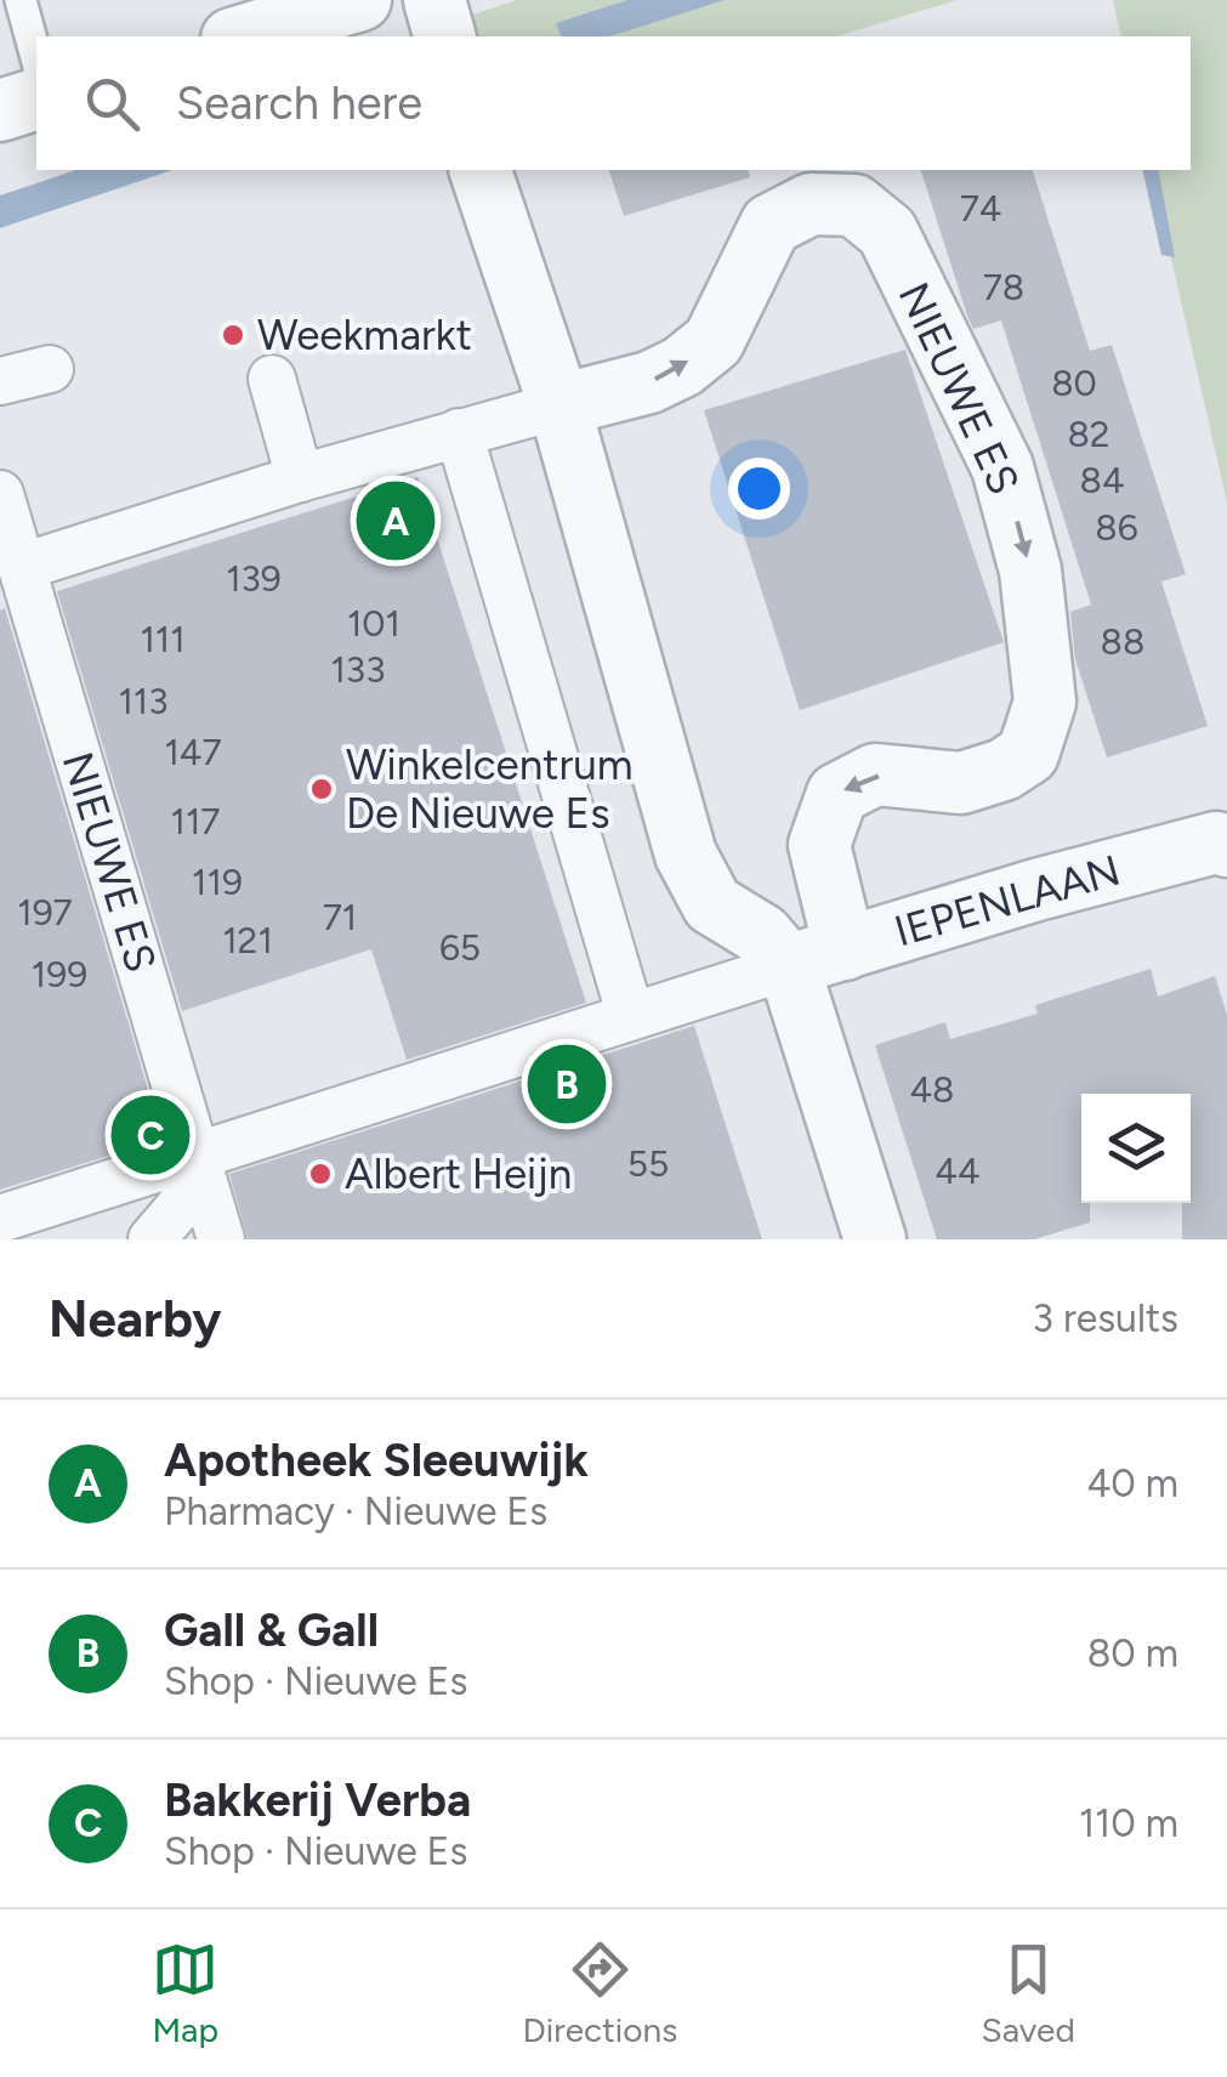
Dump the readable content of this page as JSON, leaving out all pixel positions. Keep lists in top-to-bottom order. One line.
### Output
{"streets":{"street":["NIEUWE ES","IEPENLAAN"]},"crossings":[["NIEUWE ES","IEPENLAAN"]],"places":["Weekmarkt","Winkelcentrum De Nieuwe Es","Albert Heijn"],"house_numbers":["74","78","80","82","84","86","139","101","111","88","133","113","147","117","119","197","71","121","65","199","48","55","44"],"page":{"search":"Search here","pins":["A","B","C"],"heading":["Nearby","3 results"],"list":[{"mark":"A","name":"Apotheek Sleeuwijk","note":"Pharmacy · Nieuwe Es","value":"40 m"},{"mark":"B","name":"Gall & Gall","note":"Shop · Nieuwe Es","value":"80 m"},{"mark":"C","name":"Bakkerij Verba","note":"Shop · Nieuwe Es","value":"110 m"}],"nav":["Map","Directions","Saved"]}}
